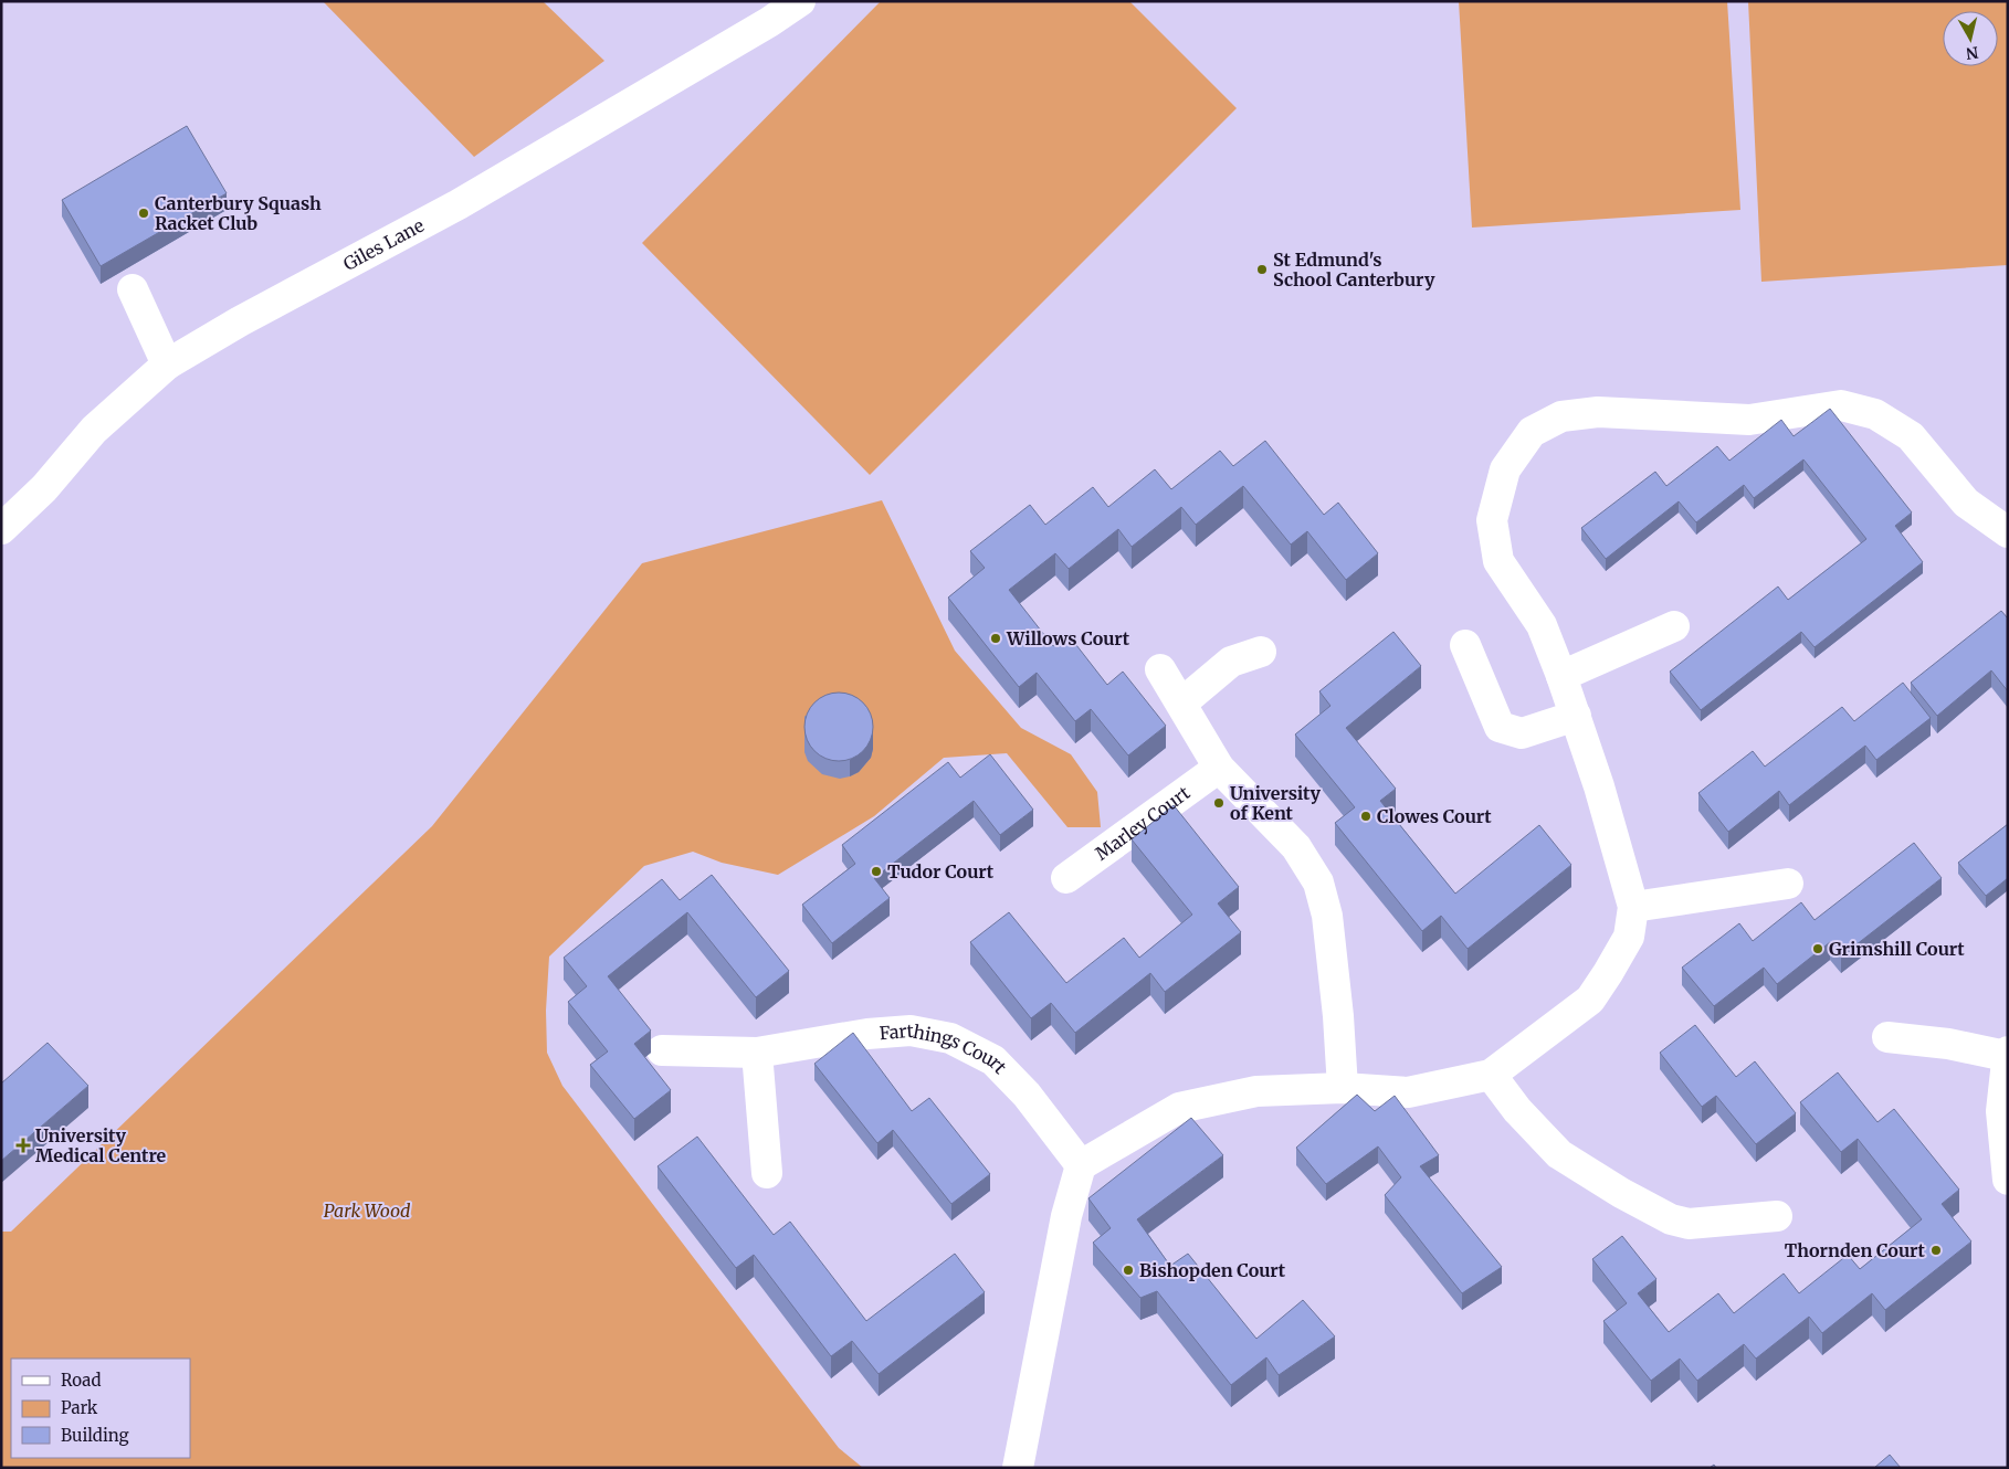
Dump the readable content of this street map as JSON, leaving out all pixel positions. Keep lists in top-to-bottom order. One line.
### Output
{"streets":{"street":["Giles Lane","Marley Court","Farthings Court"]},"parks":["Park Wood"],"places":{"other":["Canterbury Squash Racket Club","St Edmund's School Canterbury","Willows Court","University of Kent","Clowes Court","Tudor Court","Grimshill Court","Thornden Court","Bishopden Court"],"health":["University Medical Centre"]},"legend":["Road","Park","Building"],"north":"bottom"}
